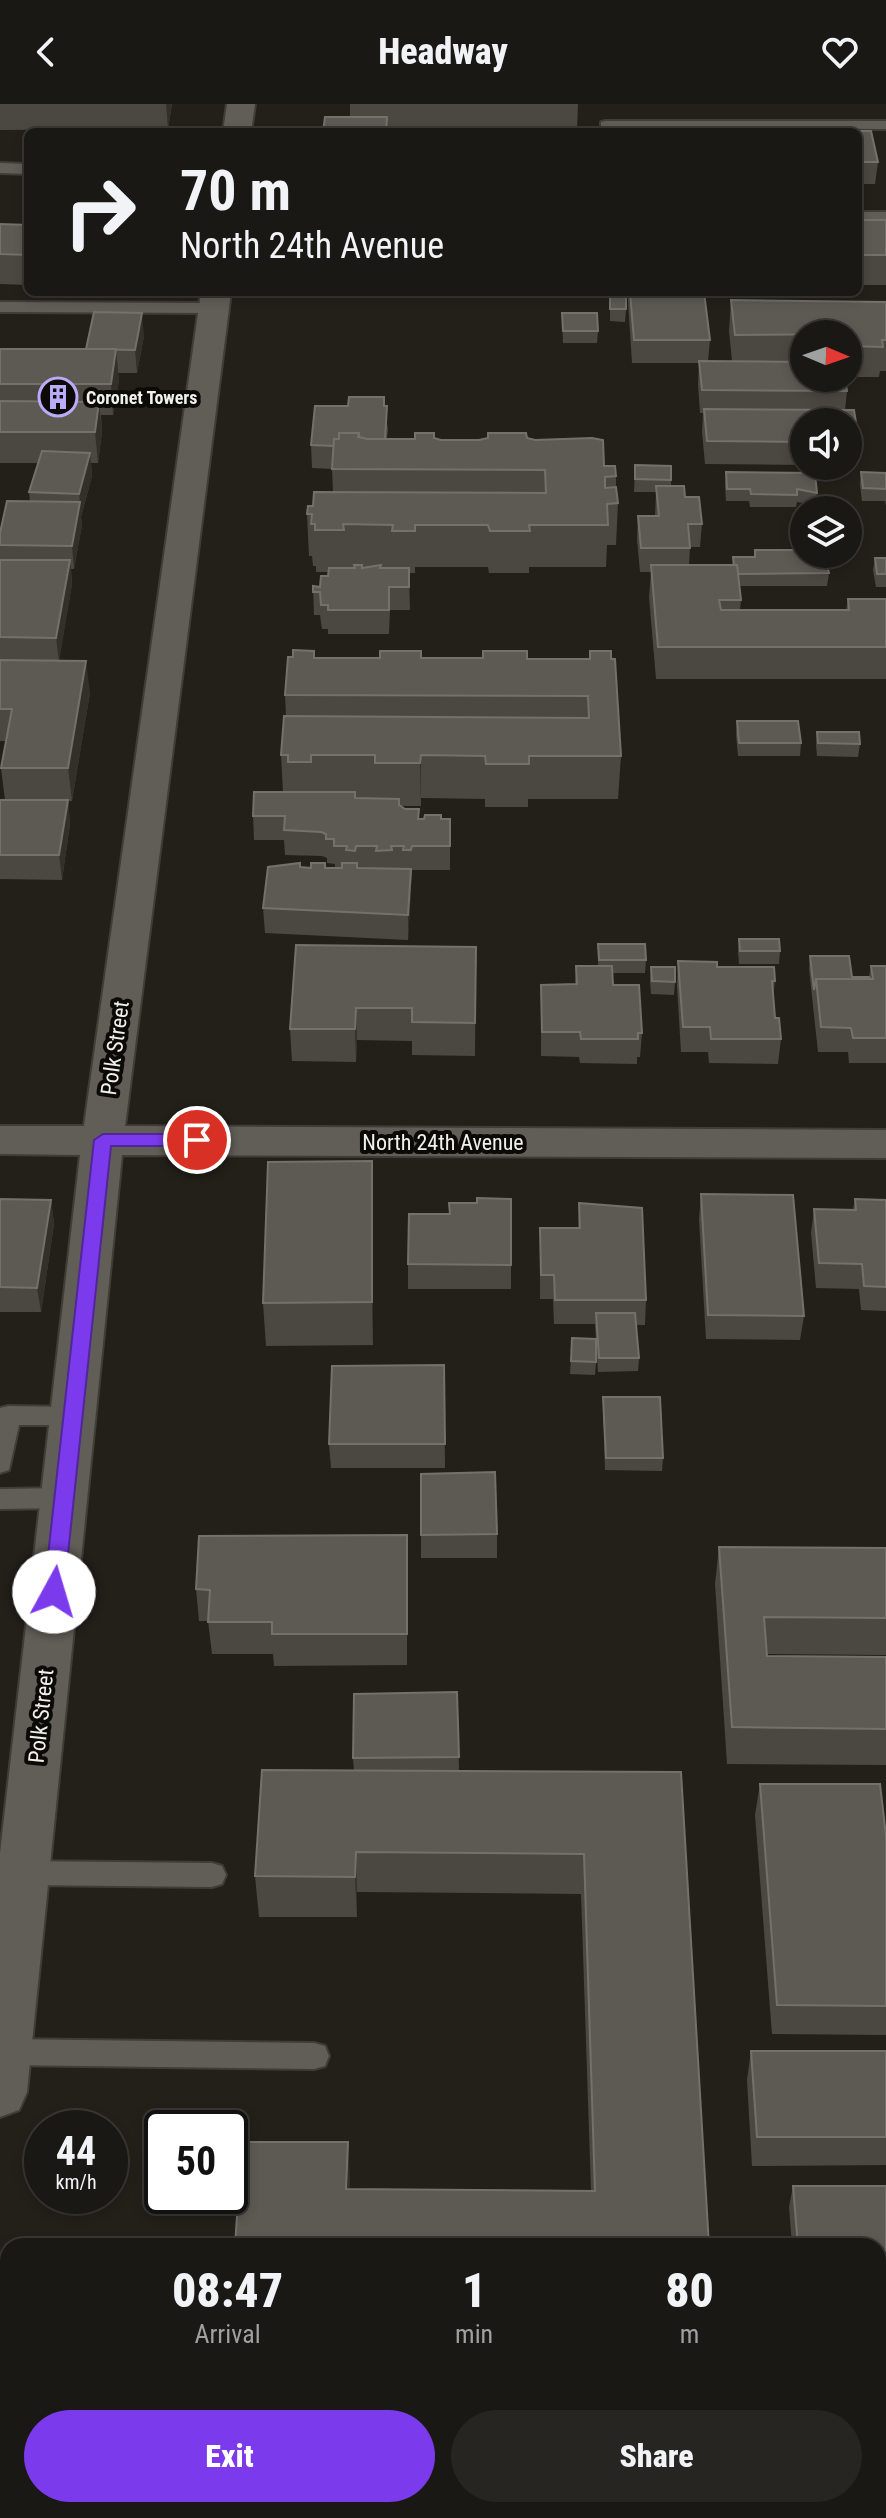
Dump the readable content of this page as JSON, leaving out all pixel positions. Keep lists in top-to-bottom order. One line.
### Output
{"streets":{"main road":["Polk Street","North 24th Avenue"]},"crossings":[["Polk Street","North 24th Avenue"]],"places":{"building":["Coronet Towers"]},"north":"right","page":{"header":"Headway","turn":["70 m","North 24th Avenue"],"speed":"44 km/h","limit":"50","eta":["08:47","Arrival","1","min","80","m"],"buttons":["Exit","Share"]}}
